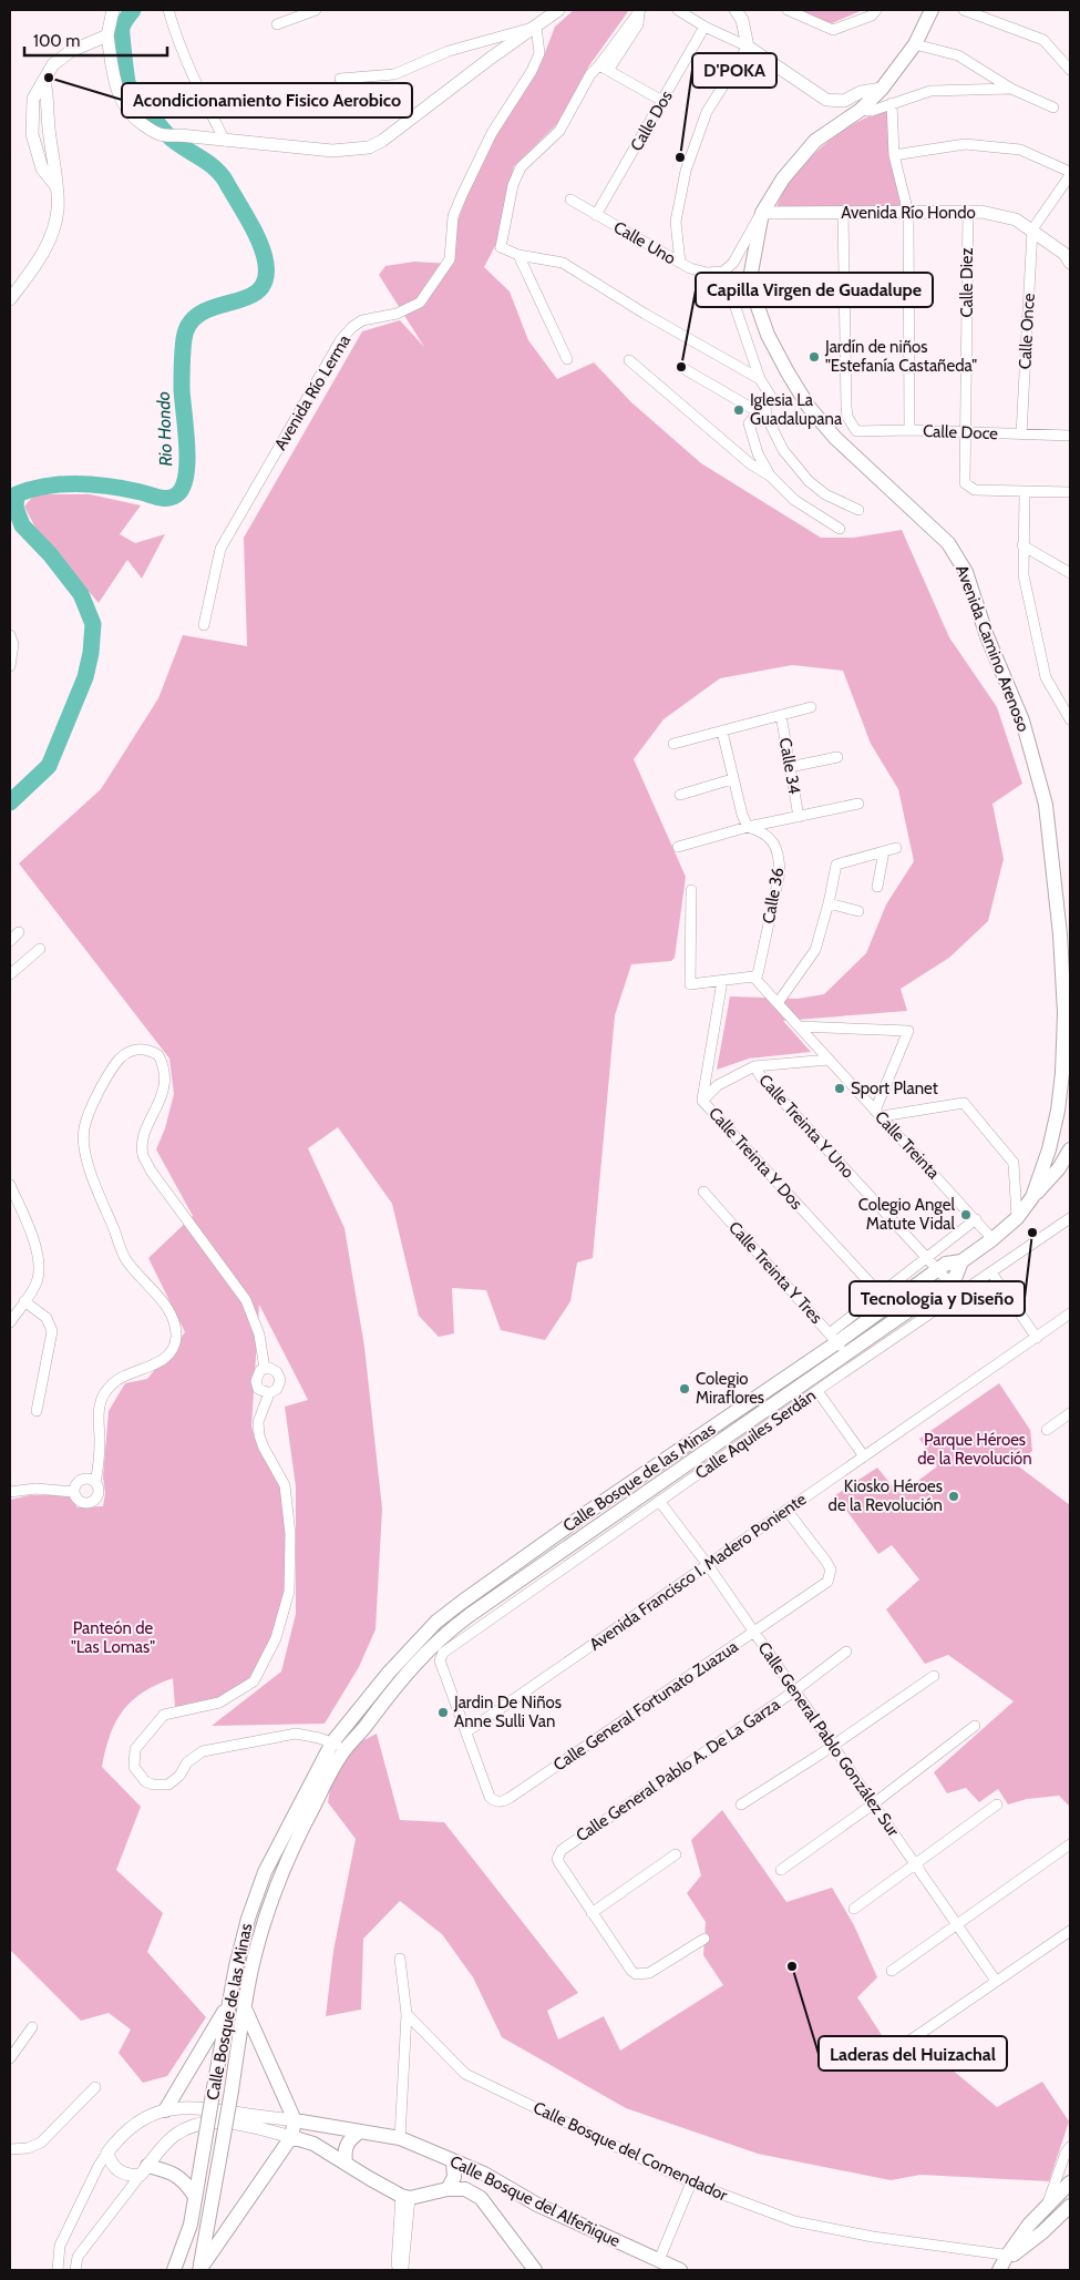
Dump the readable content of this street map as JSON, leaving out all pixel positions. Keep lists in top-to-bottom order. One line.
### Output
{"streets":{"main road":["Avenida Camino Arenoso","Calle Bosque de las Minas","Calle Bosque del Alfeñique"],"street":["Calle Dos","Avenida Río Hondo","Calle Uno","Calle Diez","Calle Once","Avenida Río Lerma","Calle Doce","Calle 34","Calle 36","Calle Treinta Y Uno","Calle Treinta","Calle Treinta Y Dos","Calle Treinta Y Tres","Calle Aquiles Serdán","Avenida Francisco I. Madero Poniente","Calle General Fortunato Zuazua","Calle General Pablo González Sur","Calle General Pablo A. De La Garza","Calle Bosque del Comendador"]},"crossings":[["Calle Dos","Calle Uno"],["Avenida Río Hondo","Calle Diez"],["Avenida Río Hondo","Calle Once"],["Avenida Río Hondo","Calle Doce"],["Avenida Río Hondo","Avenida Camino Arenoso"],["Calle Diez","Calle Doce"],["Calle Once","Calle Doce"],["Avenida Camino Arenoso","Calle Treinta"],["Avenida Camino Arenoso","Calle Bosque de las Minas"],["Calle 36","Calle Treinta"],["Calle Treinta Y Uno","Calle Treinta Y Dos"],["Calle Treinta Y Uno","Calle Bosque de las Minas"],["Calle Treinta","Calle Treinta Y Dos"],["Calle Treinta Y Dos","Calle Bosque de las Minas"],["Calle Treinta Y Tres","Calle Bosque de las Minas"],["Calle Aquiles Serdán","Avenida Francisco I. Madero Poniente"],["Calle Aquiles Serdán","Calle General Fortunato Zuazua"],["Calle Aquiles Serdán","Calle General Pablo González Sur"],["Avenida Francisco I. Madero Poniente","Calle General Fortunato Zuazua"],["Avenida Francisco I. Madero Poniente","Calle General Pablo González Sur"],["Calle General Fortunato Zuazua","Calle General Pablo González Sur"],["Calle General Pablo González Sur","Calle General Pablo A. De La Garza"]],"water":["Rio Hondo"],"parks":["Parque Héroes de la Revolución","Panteón de \"Las Lomas\""],"places":["Acondicionamiento Fisico Aerobico","D'POKA","Jardín de niños \"Estefanía Castañeda\"","Capilla Virgen de Guadalupe","Iglesia La Guadalupana","Sport Planet","Colegio Angel Matute Vidal","Tecnologia y Diseño","Colegio Miraflores","Kiosko Héroes de la Revolución","Jardin De Niños Anne Sulli Van","Laderas del Huizachal"],"scale_bar":"100 m"}
